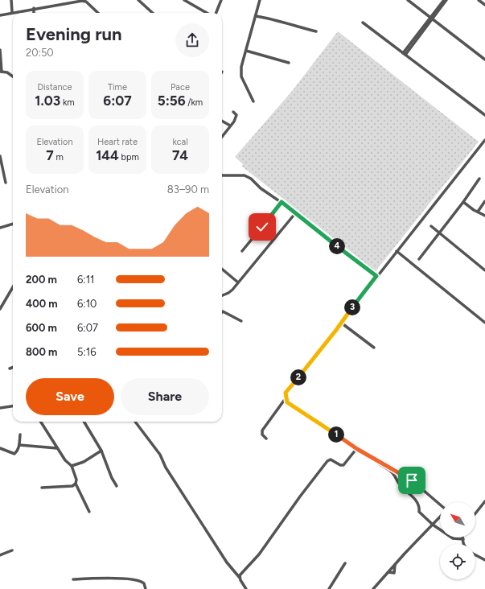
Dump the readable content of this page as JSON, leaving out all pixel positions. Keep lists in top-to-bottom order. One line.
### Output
{"north":"top left","page":{"heading":["Evening run","20:50"],"stats":[["Distance","1.03 km"],["Time","6:07"],["Pace","5:56 /km"],["Elevation","7 m"],["Heart rate","144 bpm"],["kcal","74"]],"chart":["Elevation","83–90 m"],"pins":["4","3","2","1"],"list":[{"name":"200 m","note":"6:11"},{"name":"400 m","note":"6:10"},{"name":"600 m","note":"6:07"},{"name":"800 m","note":"5:16"}],"buttons":["Save","Share"]}}
